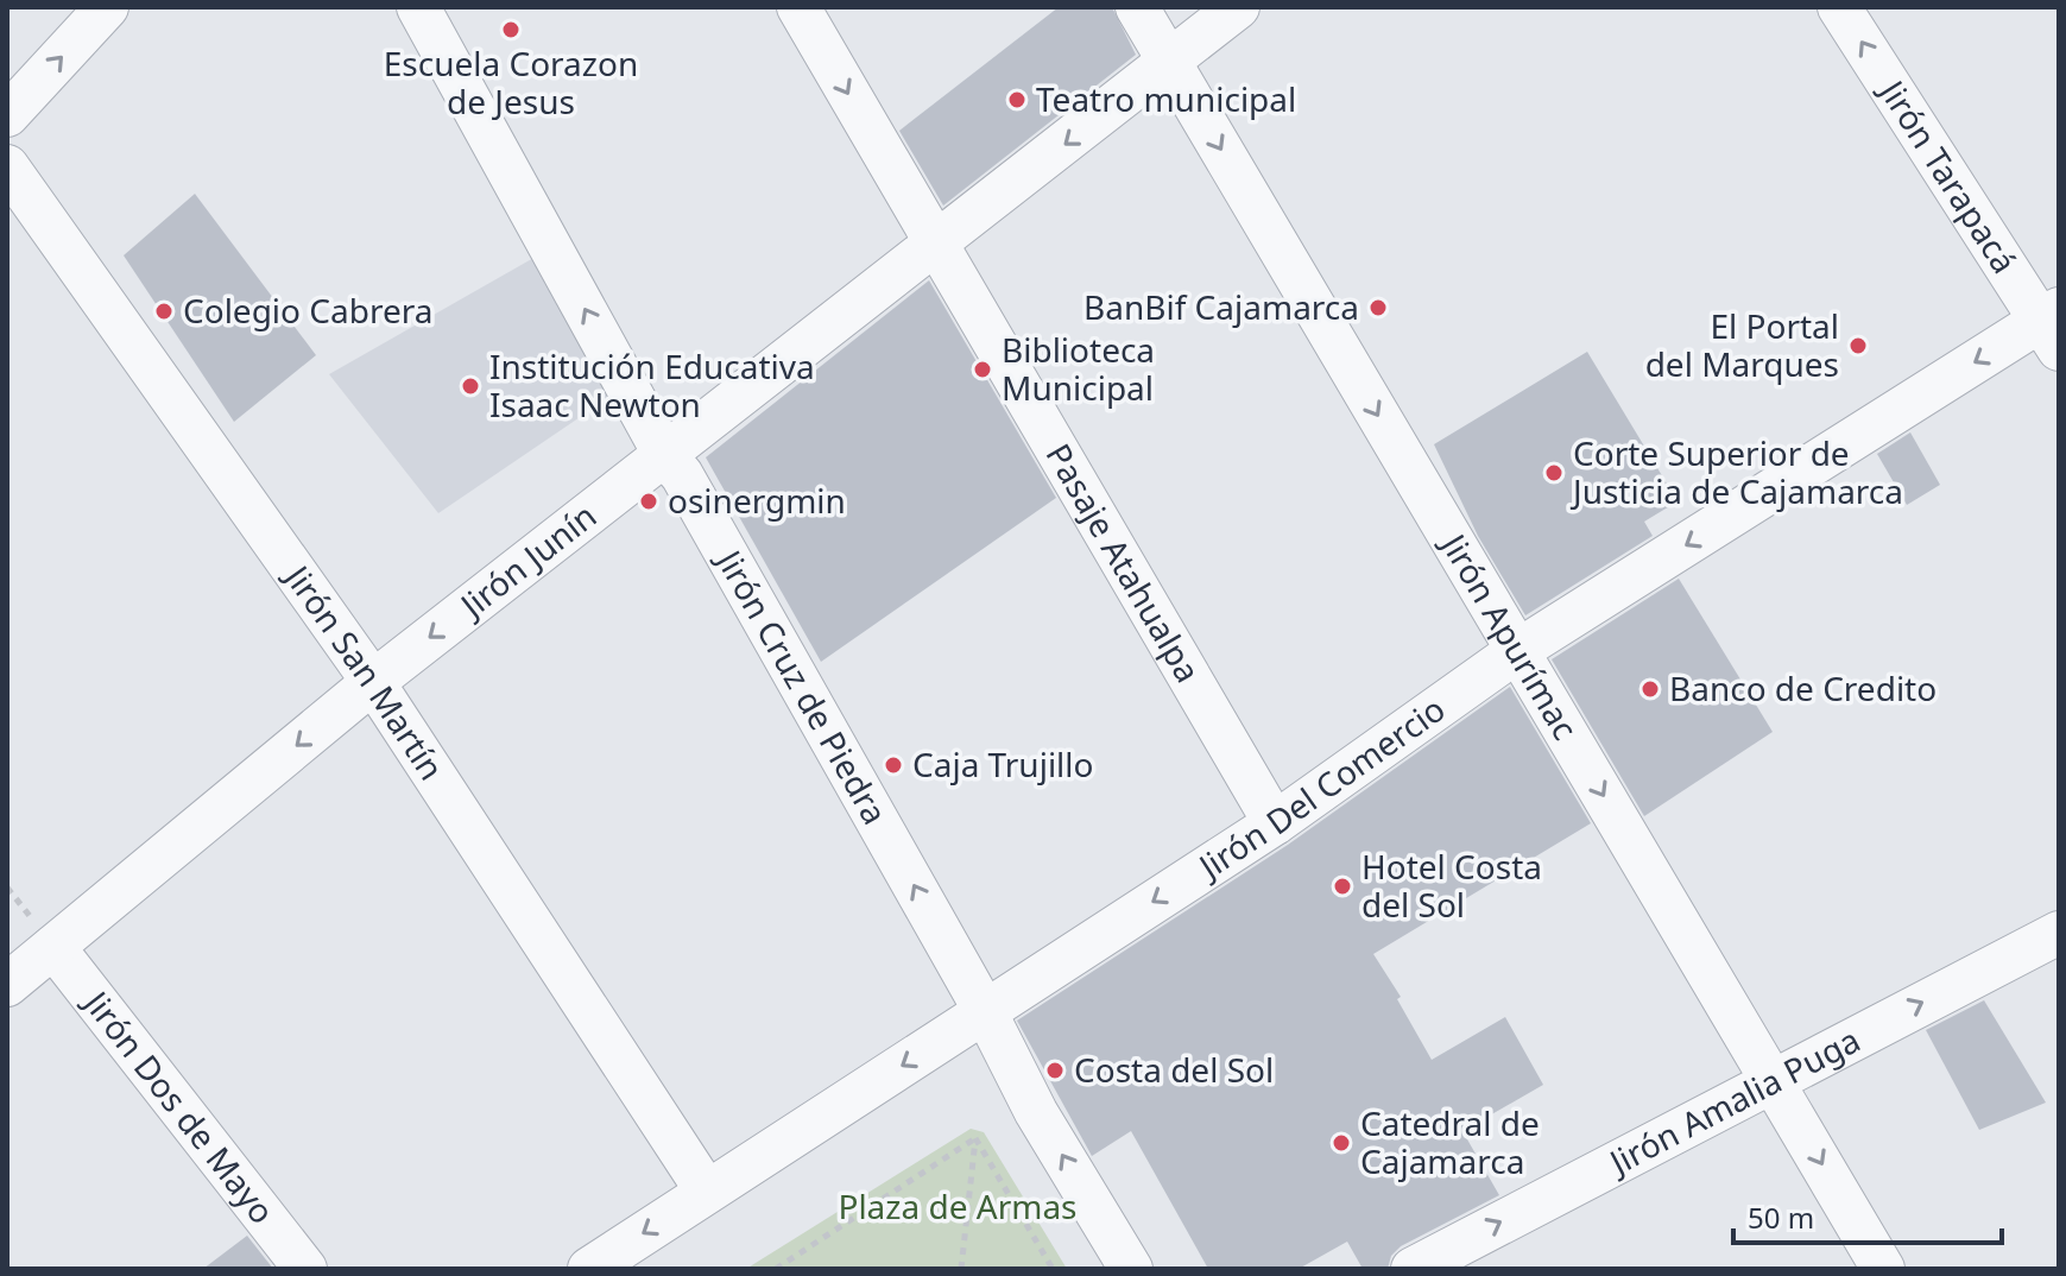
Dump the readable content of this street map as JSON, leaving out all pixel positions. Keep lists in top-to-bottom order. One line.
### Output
{"streets":{"street":["Jirón Tarapacá","Jirón Junín","Pasaje Atahualpa","Jirón Apurímac","Jirón San Martín","Jirón Cruz de Piedra","Jirón Del Comercio","Jirón Amalia Puga","Jirón Dos de Mayo"]},"crossings":[["Jirón Tarapacá","Jirón Del Comercio"],["Jirón Junín","Pasaje Atahualpa"],["Jirón Junín","Jirón Apurímac"],["Jirón Junín","Jirón San Martín"],["Jirón Junín","Jirón Cruz de Piedra"],["Jirón Junín","Jirón Dos de Mayo"],["Pasaje Atahualpa","Jirón Del Comercio"],["Jirón Apurímac","Jirón Del Comercio"],["Jirón Apurímac","Jirón Amalia Puga"],["Jirón San Martín","Jirón Del Comercio"],["Jirón Cruz de Piedra","Jirón Del Comercio"]],"one_way":["Jirón Tarapacá","Jirón Junín","Jirón Apurímac","Jirón Cruz de Piedra","Jirón Del Comercio","Jirón Amalia Puga"],"parks":["Plaza de Armas"],"places":["Escuela Corazon de Jesus","Teatro municipal","BanBif Cajamarca","Colegio Cabrera","El Portal del Marques","Biblioteca Municipal","Institución Educativa Isaac Newton","Corte Superior de Justicia de Cajamarca","osinergmin","Banco de Credito","Caja Trujillo","Hotel Costa del Sol","Costa del Sol","Catedral de Cajamarca"],"scale_bar":"50 m"}
